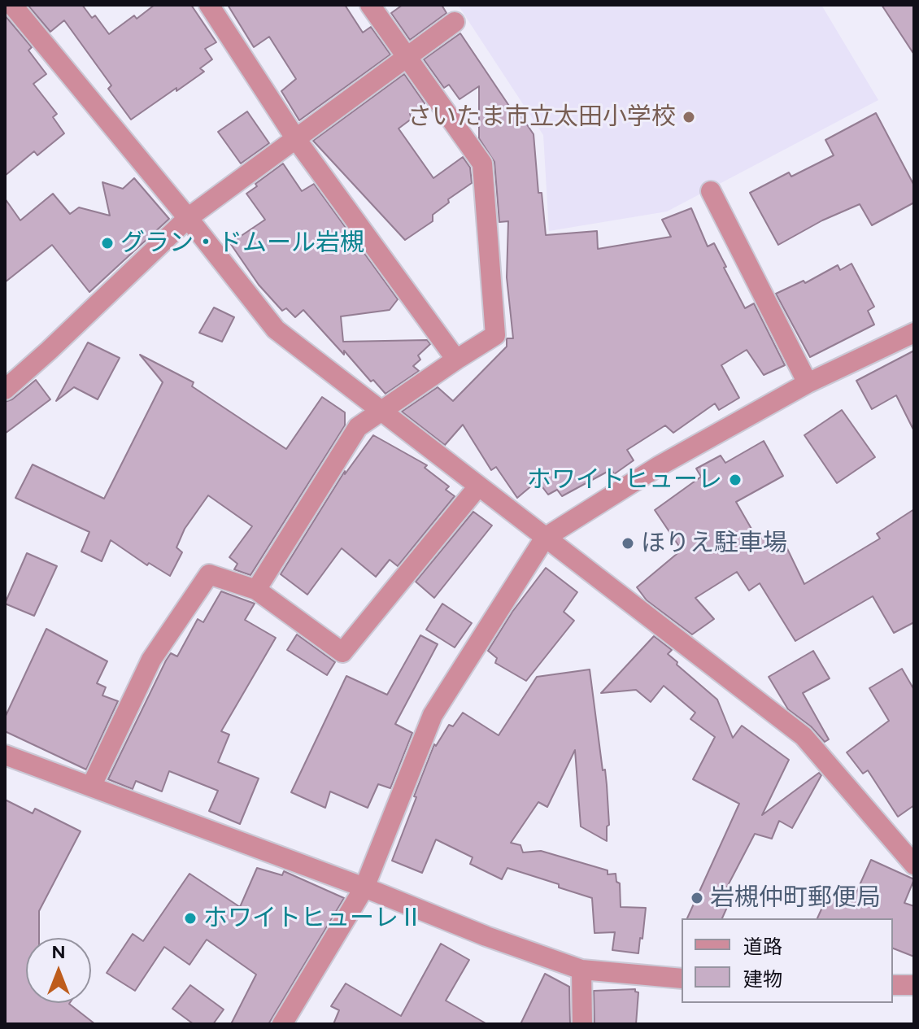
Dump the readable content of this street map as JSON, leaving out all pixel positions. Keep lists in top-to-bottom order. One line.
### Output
{"places":["さいたま市立太田小学校","グラン・ドムール岩槻","ホワイトヒューレ","ほりえ駐車場","岩槻仲町郵便局","ホワイトヒューレⅡ"],"legend":["道路","建物"],"north":"top"}
